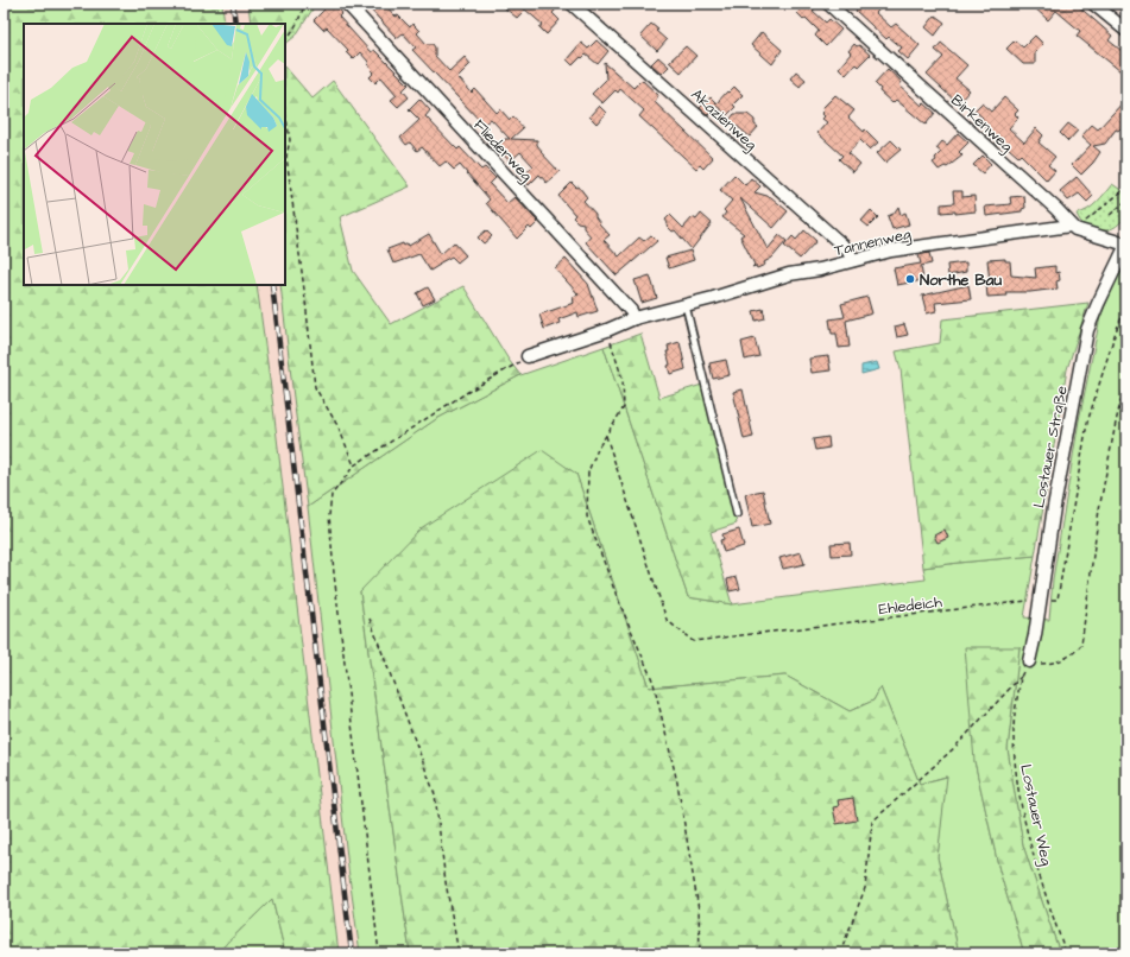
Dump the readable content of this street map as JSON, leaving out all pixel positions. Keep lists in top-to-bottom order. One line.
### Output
{"streets":{"street":["Akazienweg","Birkenweg","Fliederweg","Tannenweg","Lostauer Straße"],"path":["Ehledeich","Lostauer Weg"]},"crossings":[["Akazienweg","Tannenweg"],["Birkenweg","Tannenweg"],["Fliederweg","Tannenweg"],["Lostauer Straße","Ehledeich"]],"places":["Northe Bau"]}
